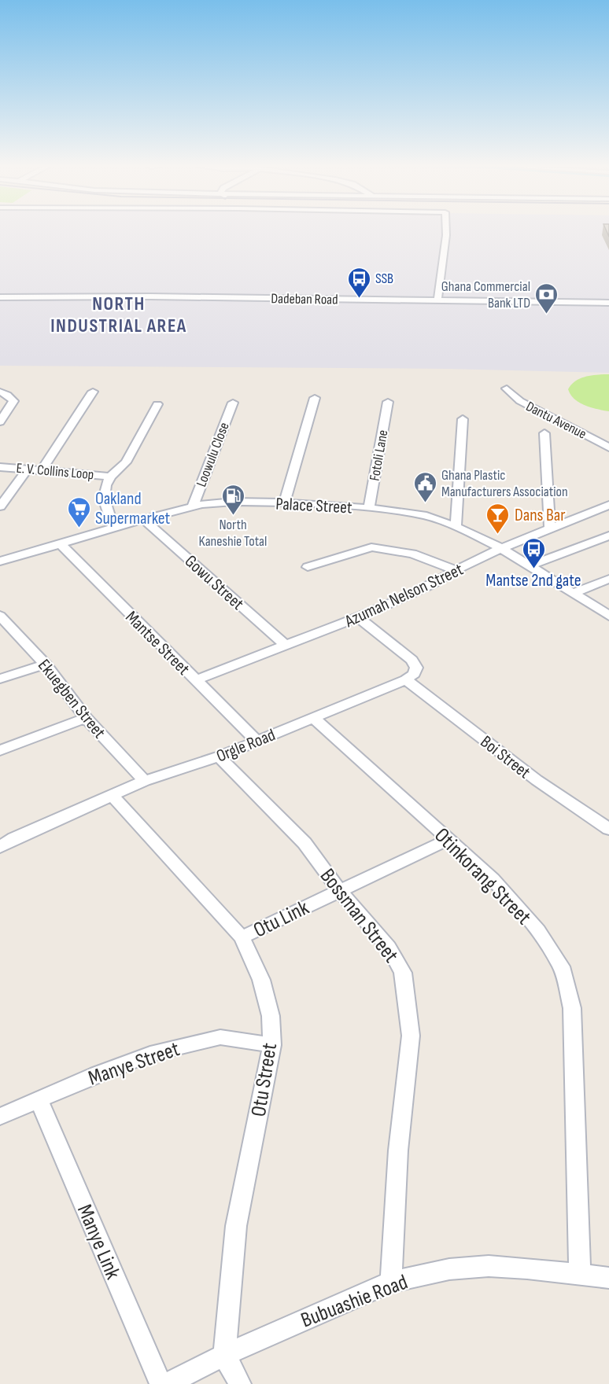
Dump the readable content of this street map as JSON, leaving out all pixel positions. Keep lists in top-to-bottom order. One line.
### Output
{"streets":{"street":["Dadeban Road","Dantu Avenue","Loowulu Close","Fotoli Lane","E. V. Collins Loop","Palace Street","Gowu Street","Azumah Nelson Street","Mantse Street","Ekuegben Street","Orgle Road","Boi Street","Otinkorang Street","Bossman Street","Otu Link","Manye Street","Otu Street","Manye Link","Bubuashie Road"]},"crossings":[["Loowulu Close","Palace Street"],["Fotoli Lane","Palace Street"],["Palace Street","Gowu Street"],["Palace Street","Azumah Nelson Street"],["Palace Street","Mantse Street"],["Gowu Street","Azumah Nelson Street"],["Azumah Nelson Street","Mantse Street"],["Mantse Street","Orgle Road"],["Ekuegben Street","Orgle Road"],["Orgle Road","Boi Street"],["Orgle Road","Otinkorang Street"],["Orgle Road","Bossman Street"],["Orgle Road","Otu Street"],["Otinkorang Street","Otu Link"],["Otinkorang Street","Bubuashie Road"],["Bossman Street","Otu Link"],["Bossman Street","Bubuashie Road"],["Otu Link","Otu Street"],["Manye Street","Otu Street"],["Manye Street","Manye Link"],["Otu Street","Bubuashie Road"]],"districts":["NORTH INDUSTRIAL AREA"],"places":{"bus stop":["SSB","Mantse 2nd gate"],"bank":["Ghana Commercial Bank LTD"],"public building":["Ghana Plastic Manufacturers Association"],"fuel station":["North Kaneshie Total"],"supermarket":["Oakland Supermarket"],"bar":["Dans Bar"]}}
